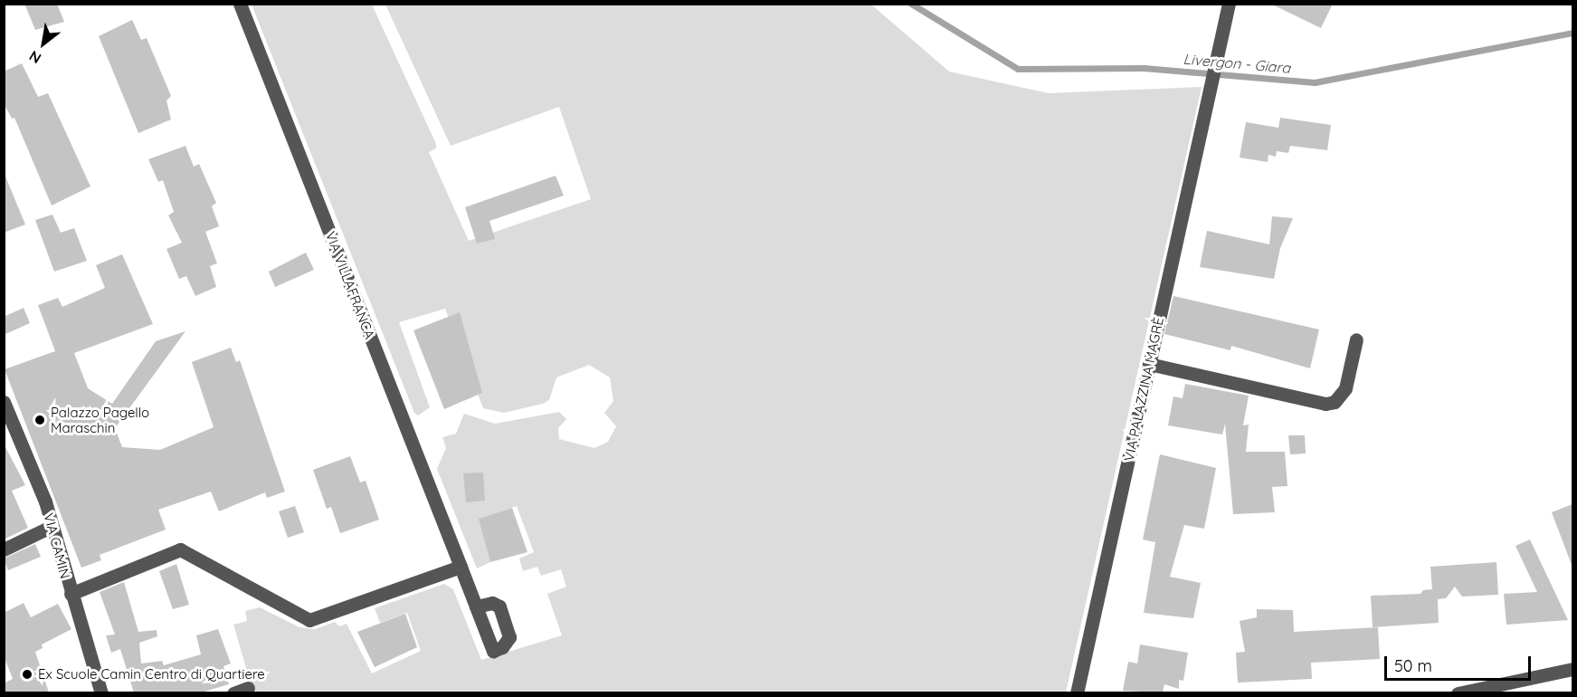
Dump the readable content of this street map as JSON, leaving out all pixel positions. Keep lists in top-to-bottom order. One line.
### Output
{"streets":{"street":["VIA VILLAFRANCA","VIA PALAZZINA MAGRÈ","VIA CAMIN"]},"water":["Livergon - Giara"],"places":["Palazzo Pagello Maraschin","Ex Scuole Camin Centro di Quartiere"],"scale_bar":"50 m","north":"bottom left"}
